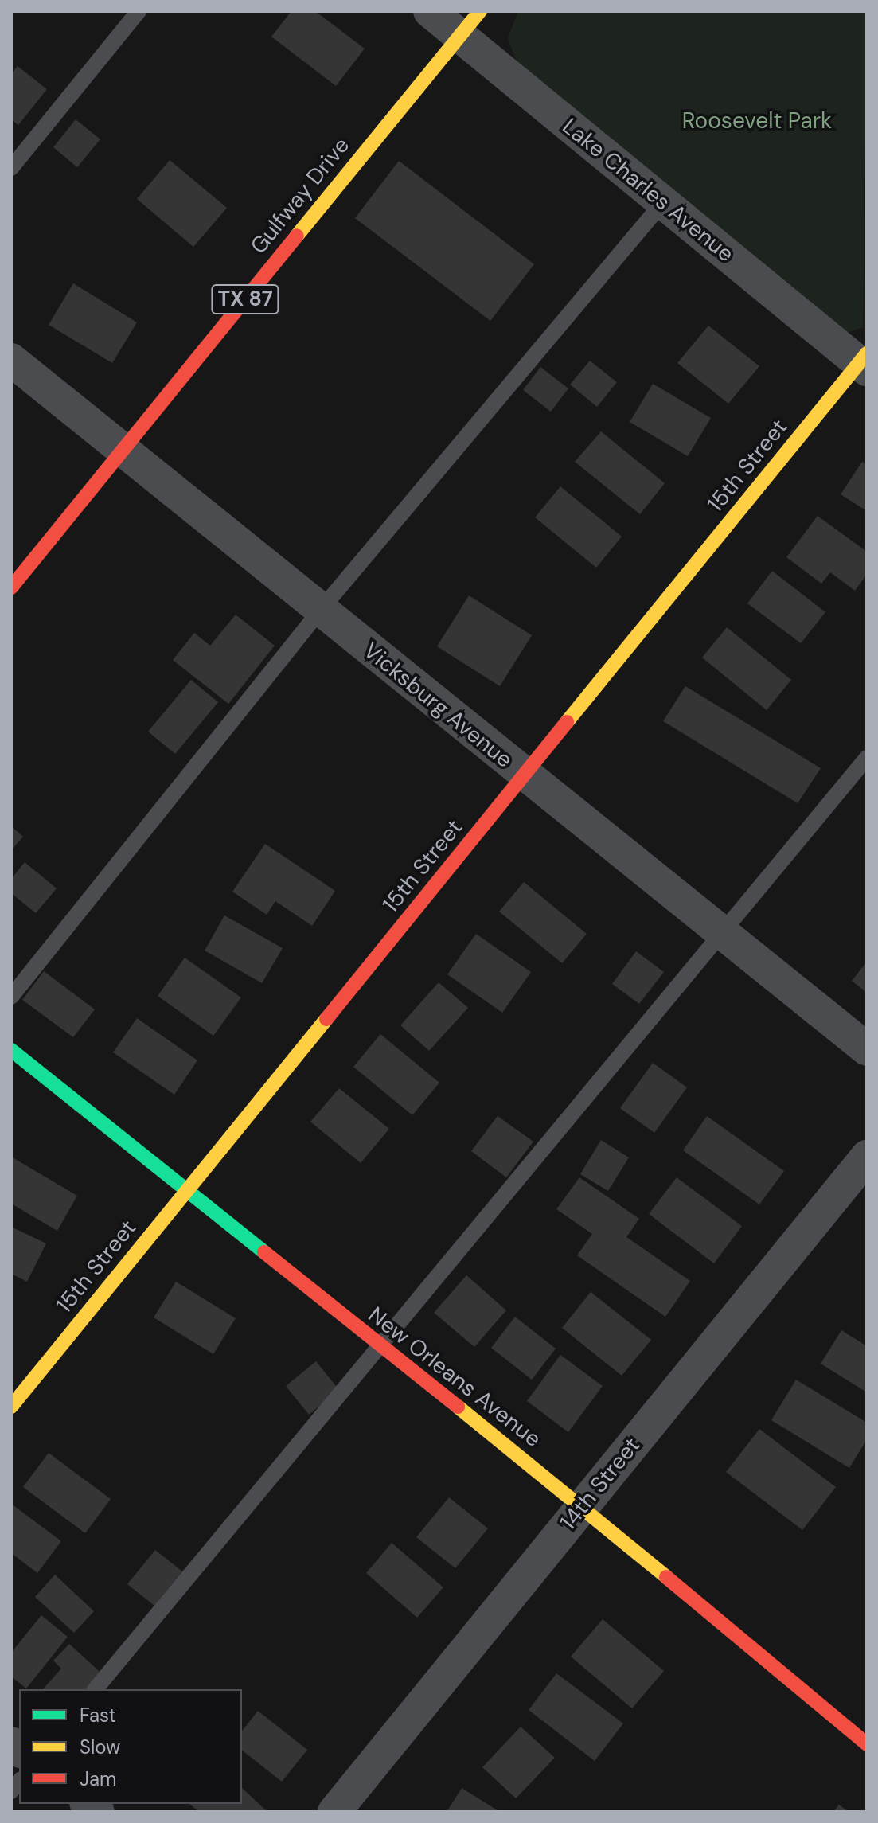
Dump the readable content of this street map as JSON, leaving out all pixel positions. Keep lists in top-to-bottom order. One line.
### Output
{"streets":{"street":["Lake Charles Avenue","Gulfway Drive","TX 87","15th Street","Vicksburg Avenue","New Orleans Avenue","14th Street"]},"crossings":[["Lake Charles Avenue","Gulfway Drive"],["Lake Charles Avenue","15th Street"],["Gulfway Drive","Vicksburg Avenue"],["15th Street","Vicksburg Avenue"],["15th Street","New Orleans Avenue"],["New Orleans Avenue","14th Street"]],"parks":["Roosevelt Park"],"legend":["Fast","Slow","Jam"]}
